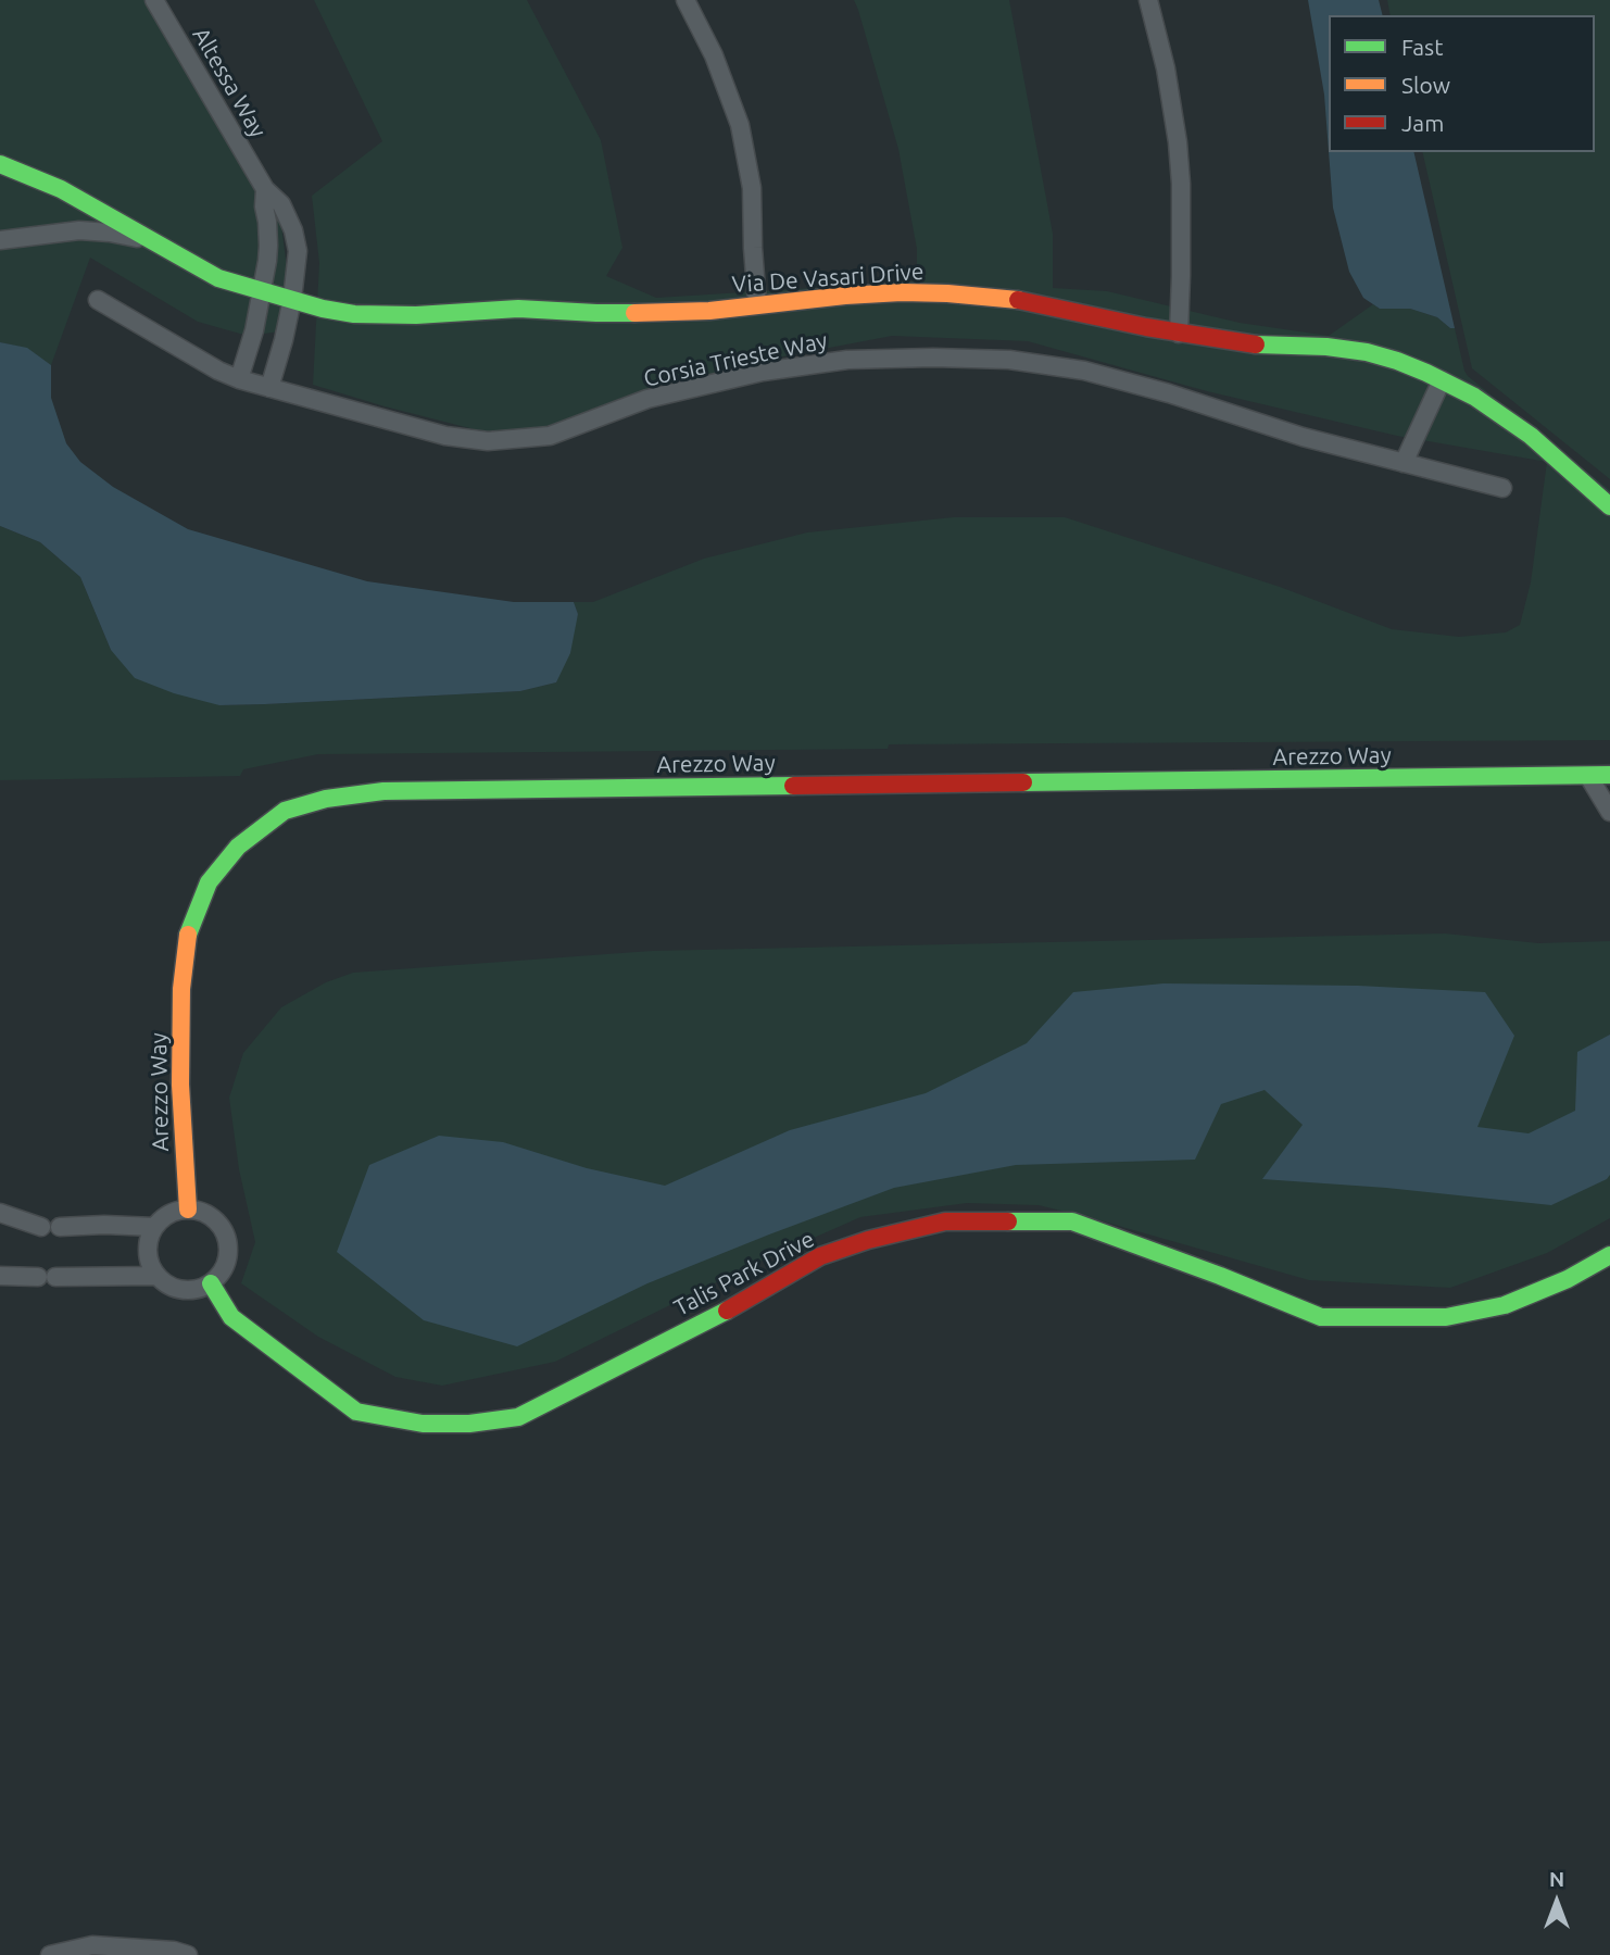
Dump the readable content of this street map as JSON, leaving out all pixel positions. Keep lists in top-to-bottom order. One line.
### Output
{"streets":{"street":["Altessa Way","Via De Vasari Drive","Corsia Trieste Way","Arezzo Way","Talis Park Drive"]},"crossings":[["Altessa Way","Via De Vasari Drive"],["Altessa Way","Corsia Trieste Way"],["Arezzo Way","Talis Park Drive"]],"legend":["Fast","Slow","Jam"],"north":"top"}
